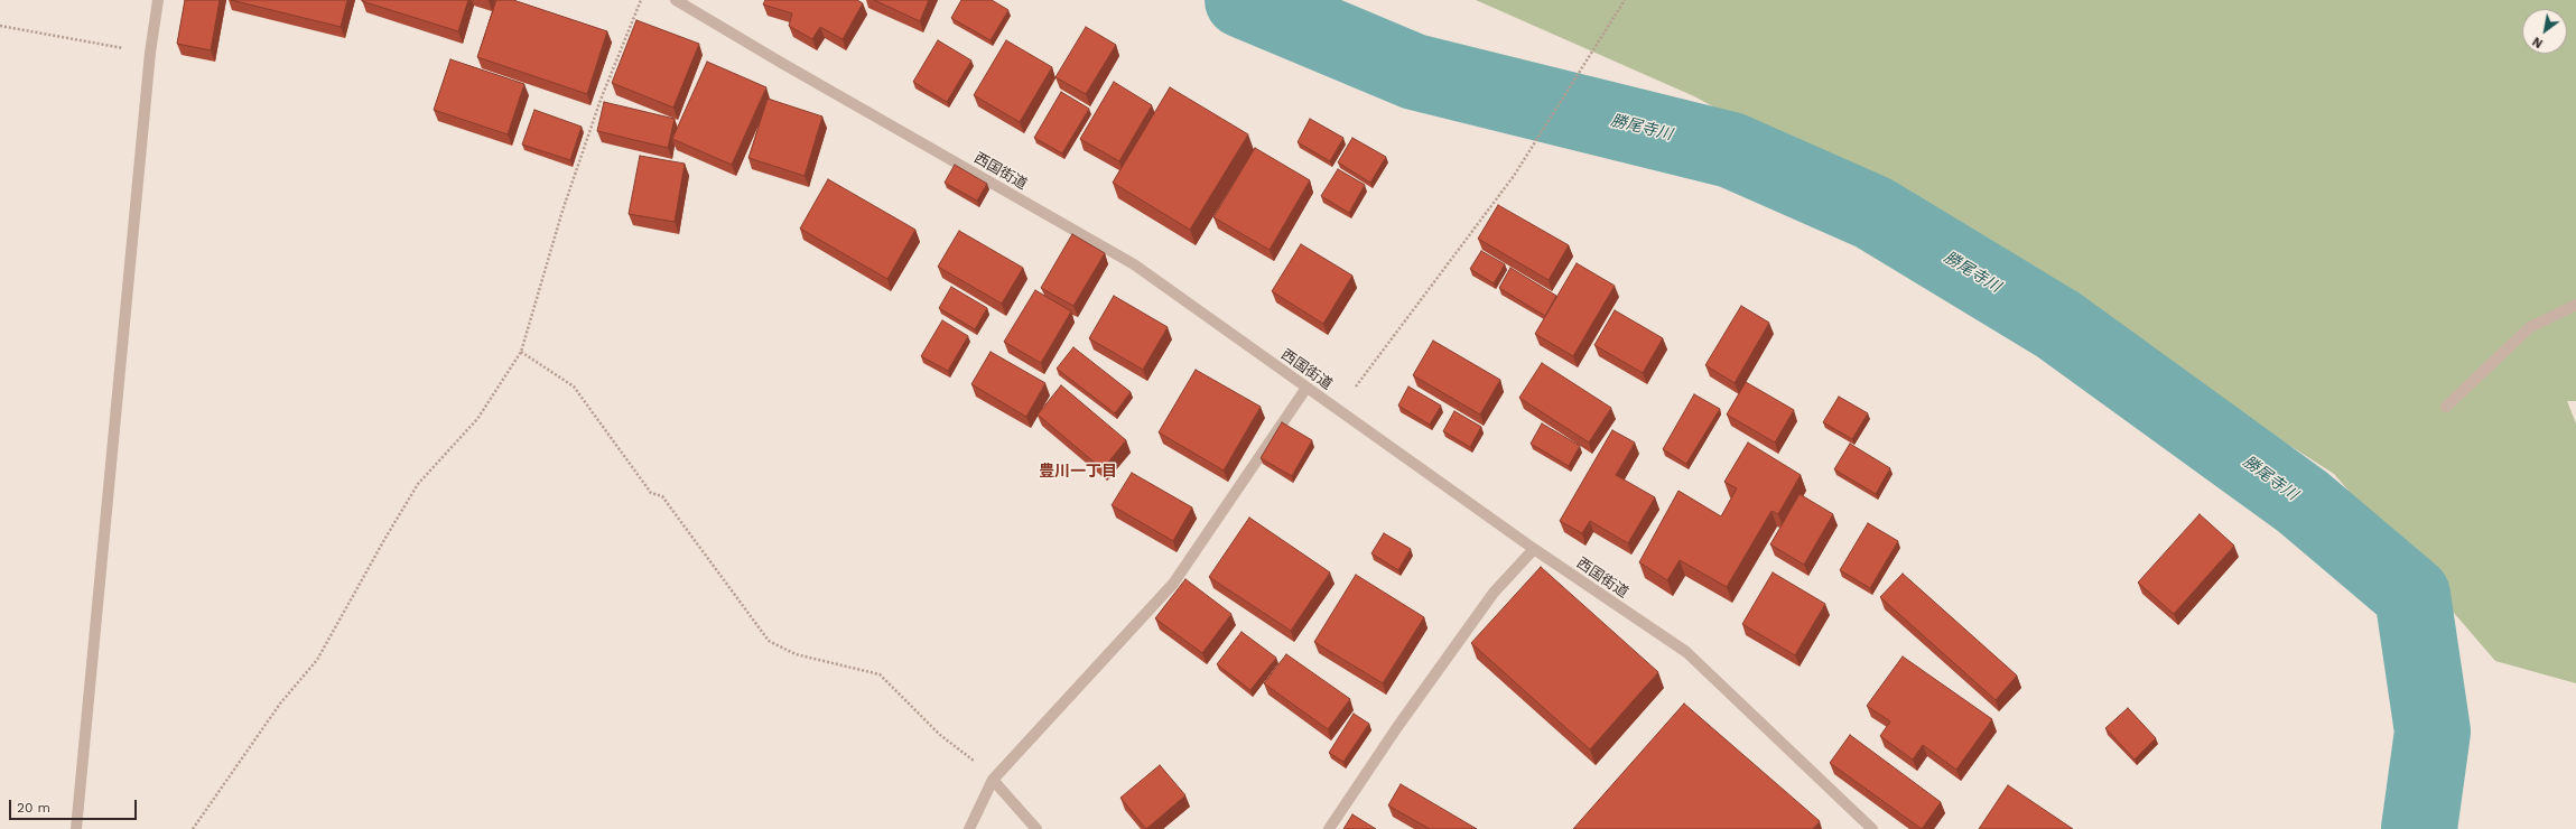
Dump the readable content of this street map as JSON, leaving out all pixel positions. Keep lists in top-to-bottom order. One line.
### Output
{"streets":{"street":["西国街道"]},"districts":["豊川一丁目"],"water":["勝尾寺川"],"scale_bar":"20 m","north":"bottom left"}
